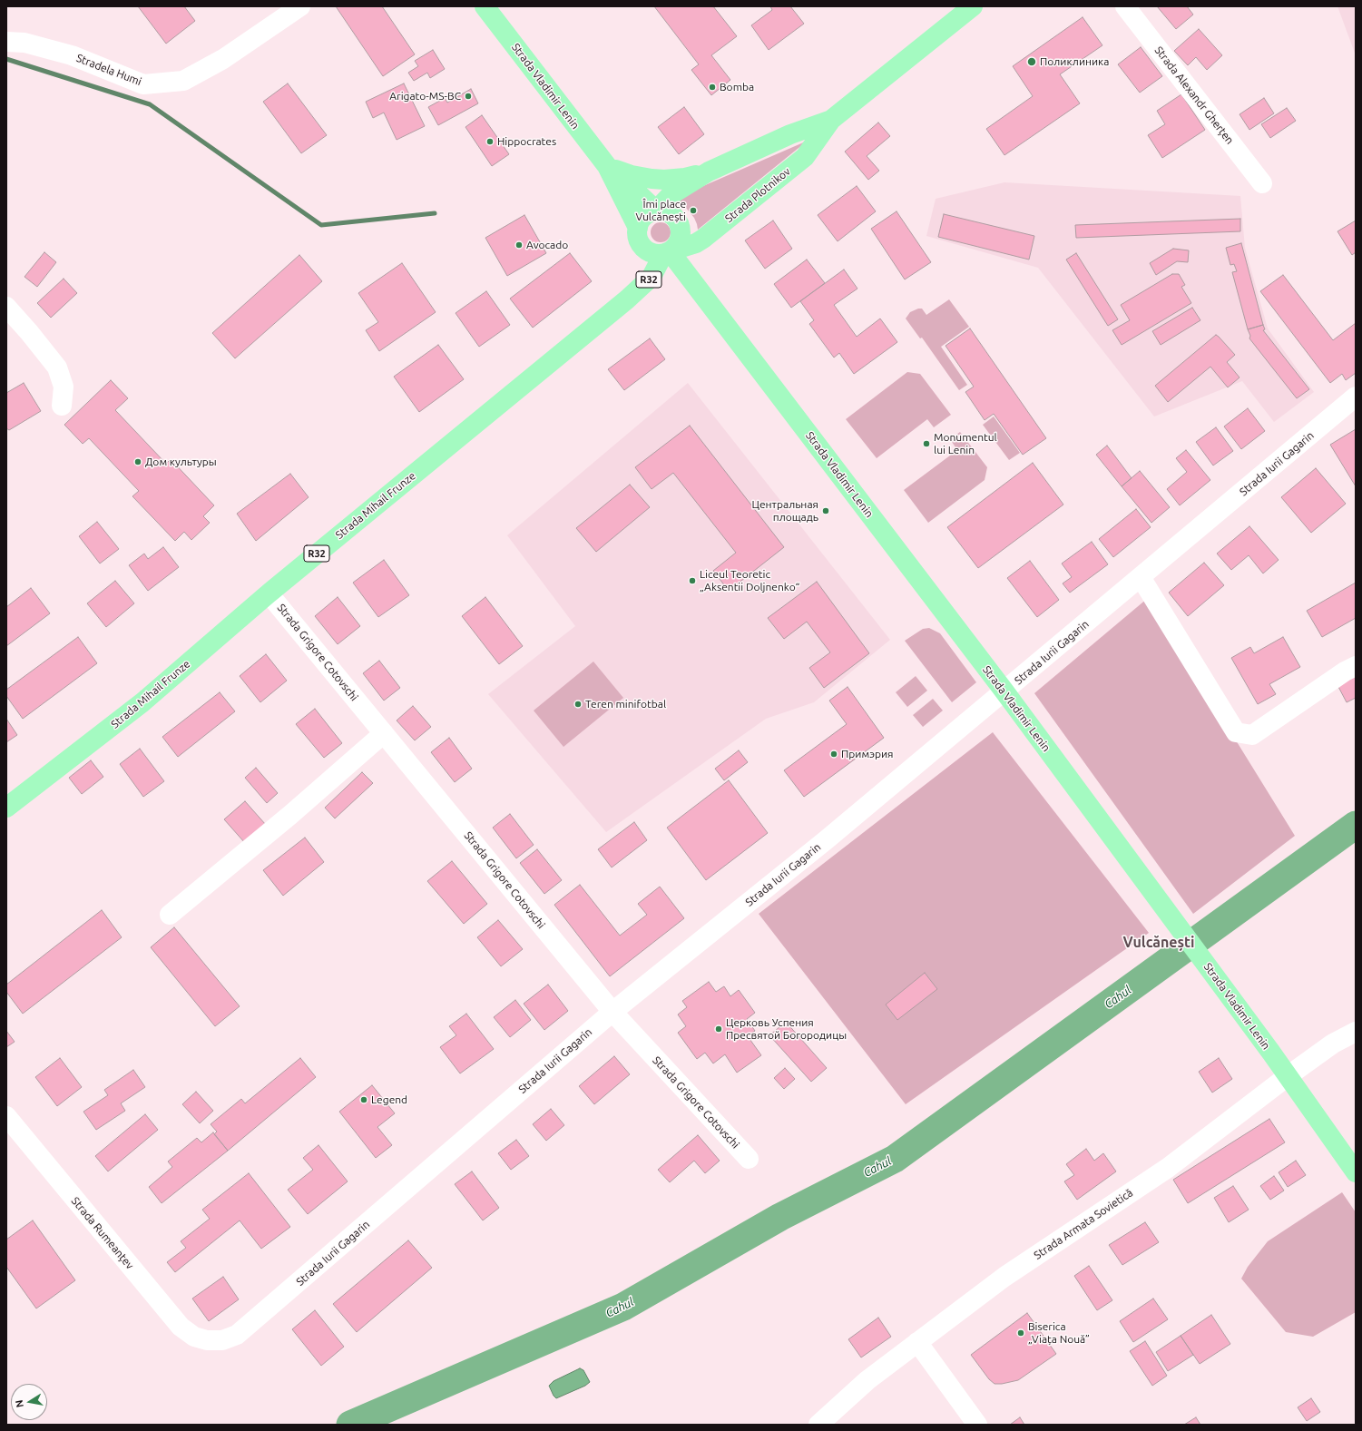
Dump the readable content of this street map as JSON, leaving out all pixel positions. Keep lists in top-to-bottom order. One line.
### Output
{"streets":{"main road":["Strada Vladimir Lenin","Strada Plotnikov","R32","Strada Mihail Frunze"],"street":["Stradela Humi","Strada Alexandr Gherțen","Strada Iurii Gagarin","Strada Grigore Cotovschi","Strada Armata Sovietică","Strada Rumeanțev"]},"crossings":[["Strada Vladimir Lenin","Strada Plotnikov"],["Strada Vladimir Lenin","Strada Iurii Gagarin"],["Strada Vladimir Lenin","Strada Mihail Frunze"],["Strada Vladimir Lenin","Strada Armata Sovietică"],["Strada Plotnikov","Strada Mihail Frunze"],["Strada Iurii Gagarin","Strada Grigore Cotovschi"],["Strada Iurii Gagarin","Strada Rumeanțev"],["Strada Mihail Frunze","Strada Grigore Cotovschi"]],"districts":["Vulcănești"],"water":["Cahul"],"places":["Поликлиника","Bomba","Arigato-MS-BC","Hippocrates","Îmi place Vulcănești","Avocado","Monumentul lui Lenin","Дом культуры","Центральная площадь","Liceul Teoretic „Aksentii Doljnenko“","Teren minifotbal","Примэрия","Церковь Успения Пресвятой Богородицы","Legend","Biserica „Viața Nouă”"],"north":"left"}
